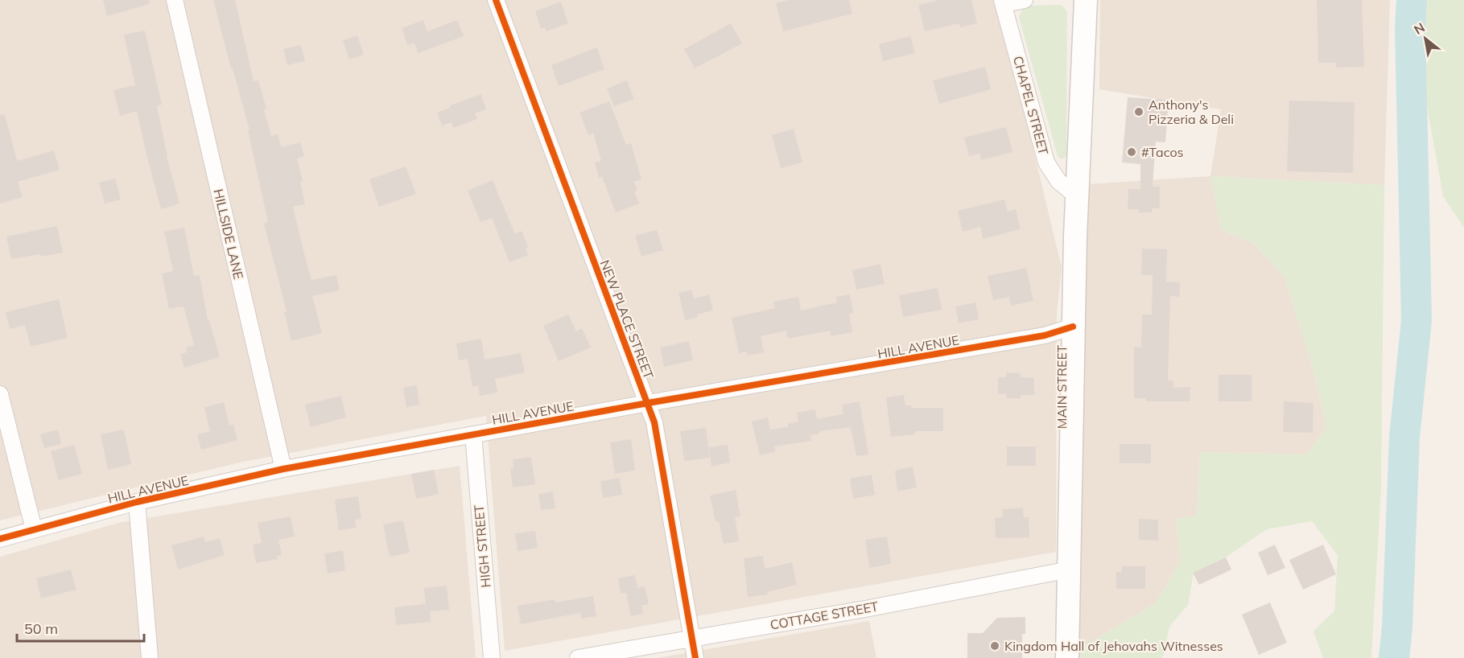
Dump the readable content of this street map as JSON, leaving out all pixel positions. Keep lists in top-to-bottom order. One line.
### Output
{"streets":{"main road":["MAIN STREET"],"street":["CHAPEL STREET","HILLSIDE LANE","NEW PLACE STREET","HILL AVENUE","HIGH STREET","COTTAGE STREET"]},"crossings":[["CHAPEL STREET","MAIN STREET"],["HILLSIDE LANE","HILL AVENUE"],["NEW PLACE STREET","HILL AVENUE"],["NEW PLACE STREET","COTTAGE STREET"],["HILL AVENUE","MAIN STREET"],["HILL AVENUE","HIGH STREET"],["MAIN STREET","COTTAGE STREET"]],"places":["Anthony's Pizzeria & Deli","#Tacos","Kingdom Hall of Jehovahs Witnesses"],"scale_bar":"50 m","north":"top left"}
